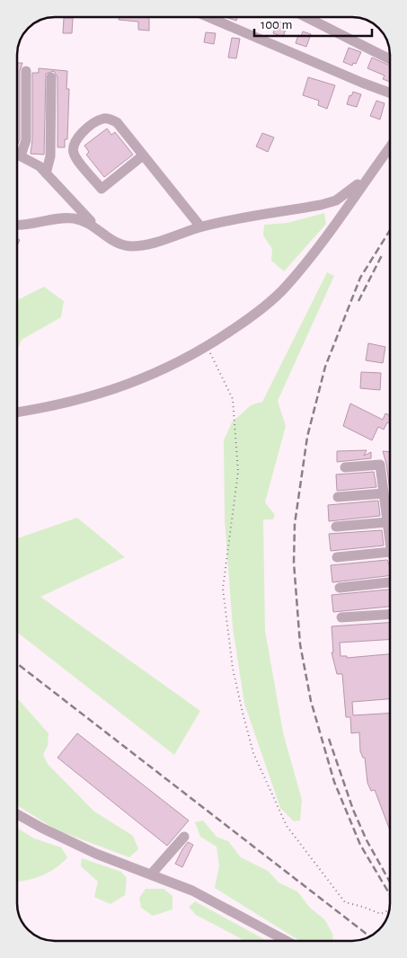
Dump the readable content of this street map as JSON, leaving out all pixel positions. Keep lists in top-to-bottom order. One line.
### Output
{"scale_bar":"100 m"}
